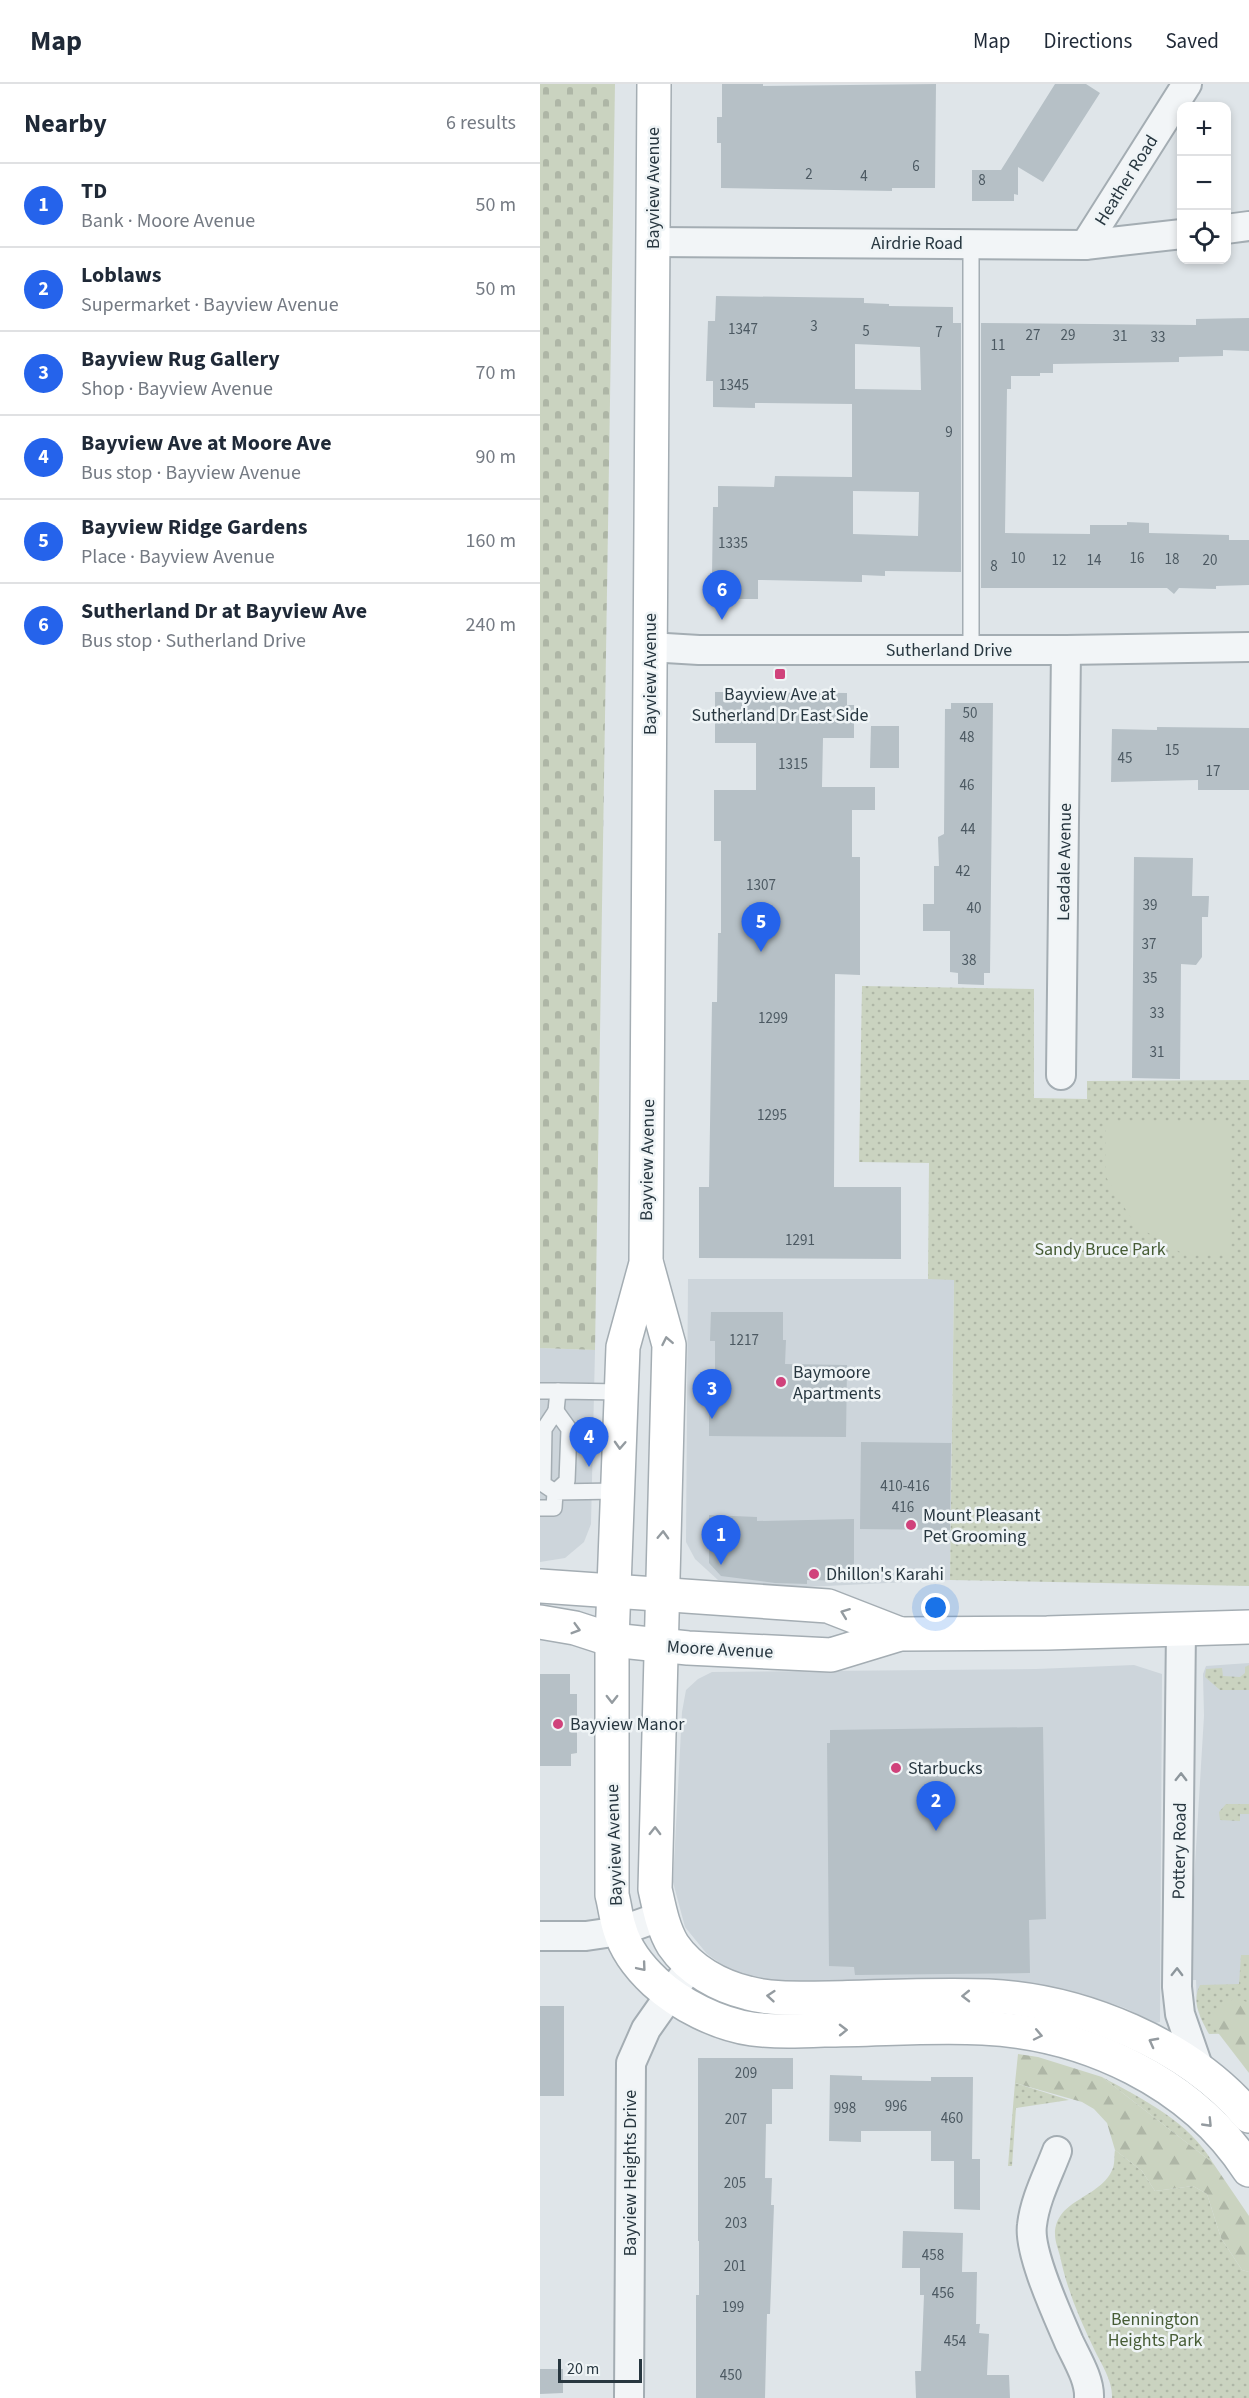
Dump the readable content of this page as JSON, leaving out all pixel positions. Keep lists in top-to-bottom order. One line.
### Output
{"streets":{"main road":["Bayview Avenue","Moore Avenue"],"street":["Heather Road","Airdrie Road","Sutherland Drive","Leadale Avenue","Pottery Road","Bayview Heights Drive"]},"crossings":[["Heather Road","Airdrie Road"],["Bayview Avenue","Airdrie Road"],["Bayview Avenue","Sutherland Drive"],["Bayview Avenue","Moore Avenue"],["Bayview Avenue","Pottery Road"],["Bayview Avenue","Bayview Heights Drive"],["Sutherland Drive","Leadale Avenue"],["Moore Avenue","Pottery Road"]],"one_way":["Pottery Road"],"parks":["Sandy Bruce Park","Bennington Heights Park"],"places":{"transit":["Bayview Ave at Sutherland Dr East Side"],"other":["Baymoore Apartments","Mount Pleasant Pet Grooming","Dhillon's Karahi","Bayview Manor","Starbucks"]},"house_numbers":["6","2","4","8","3","1347","5","7","27","29","31","33","11","1345","9","1335","10","16","18","12","14","20","8","50","48","15","45","1315","17","46","44","42","1307","39","40","37","38","35","33","1299","31","1295","1291","1217","410-416","416","209","996","998","460","207","205","203","458","201","456","199","454","450"],"scale_bar":"20 m","page":{"header":"Map","nav":["Map","Directions","Saved"],"heading":["Nearby","6 results"],"map_buttons":["+","−"],"list":[{"mark":"1","name":"TD","note":"Bank · Moore Avenue","value":"50 m"},{"mark":"2","name":"Loblaws","note":"Supermarket · Bayview Avenue","value":"50 m"},{"mark":"3","name":"Bayview Rug Gallery","note":"Shop · Bayview Avenue","value":"70 m"},{"mark":"4","name":"Bayview Ave at Moore Ave","note":"Bus stop · Bayview Avenue","value":"90 m"},{"mark":"5","name":"Bayview Ridge Gardens","note":"Place · Bayview Avenue","value":"160 m"},{"mark":"6","name":"Sutherland Dr at Bayview Ave","note":"Bus stop · Sutherland Drive","value":"240 m"}],"pins":["6","5","3","4","1","2"],"scale":"20 m"}}
